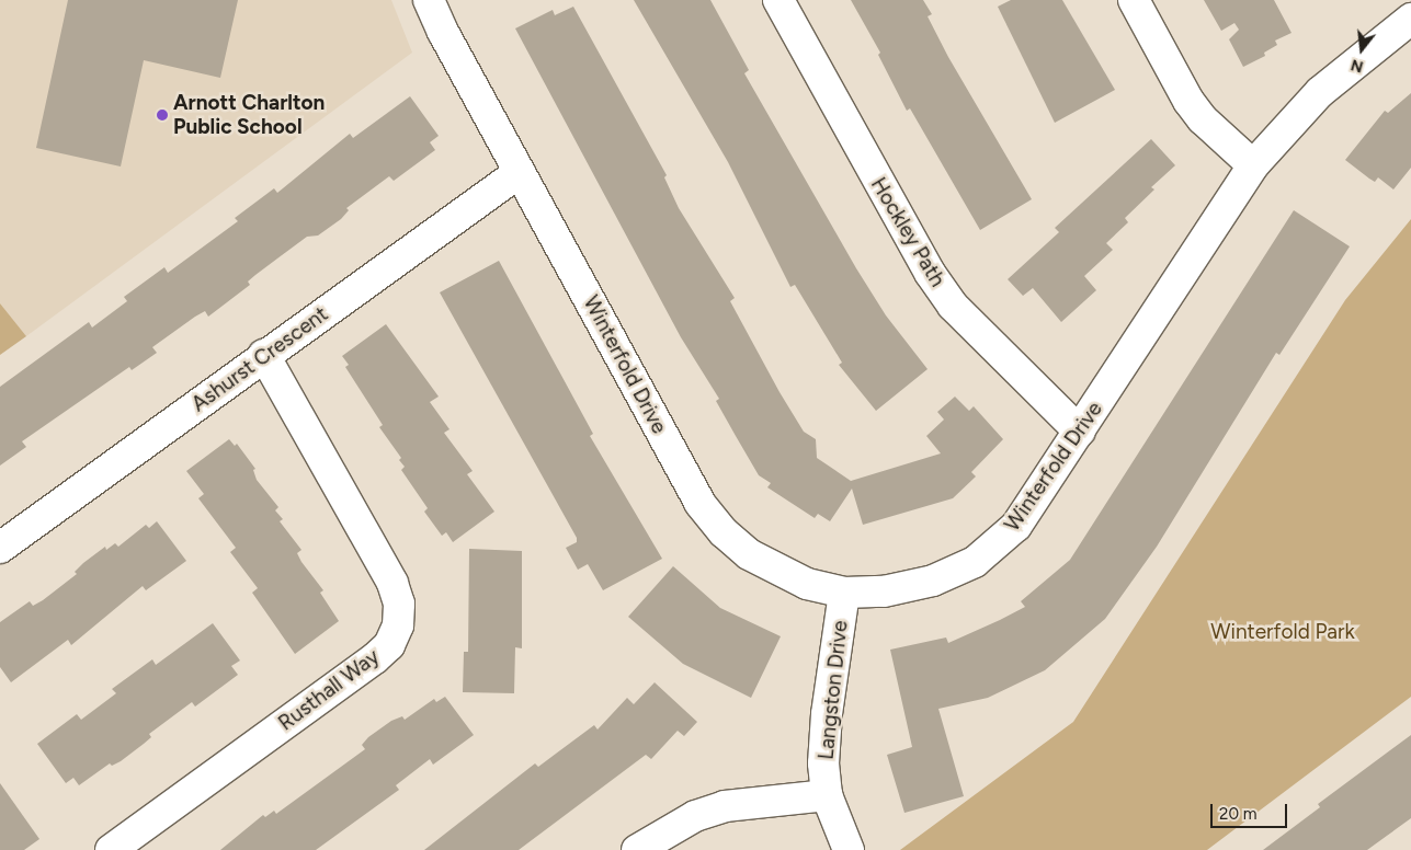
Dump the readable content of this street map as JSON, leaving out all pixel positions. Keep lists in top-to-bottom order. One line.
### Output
{"streets":{"street":["Hockley Path","Ashurst Crescent","Winterfold Drive","Rusthall Way","Langston Drive"]},"crossings":[["Hockley Path","Winterfold Drive"],["Ashurst Crescent","Winterfold Drive"],["Ashurst Crescent","Rusthall Way"],["Winterfold Drive","Langston Drive"]],"parks":["Winterfold Park"],"places":["Arnott Charlton Public School"],"scale_bar":"20 m","north":"bottom"}
